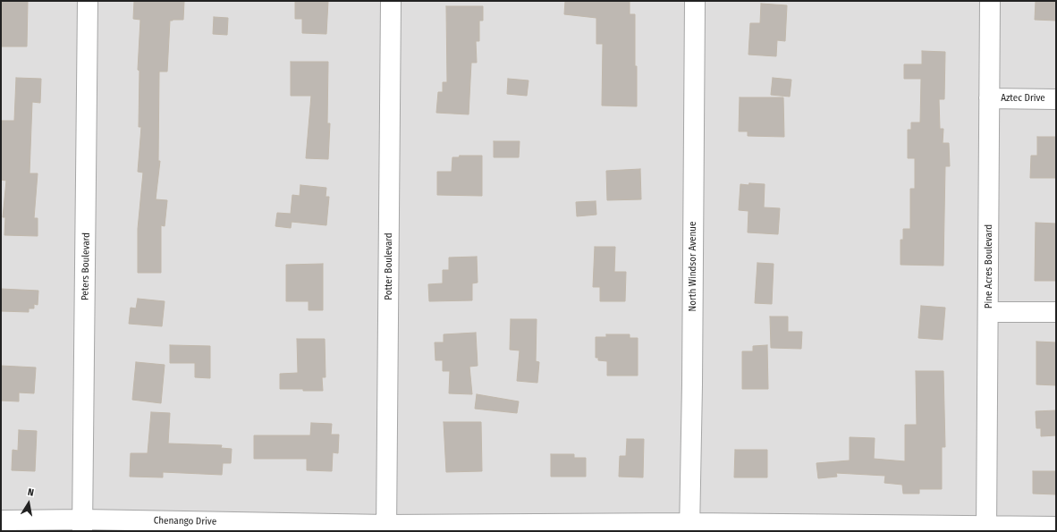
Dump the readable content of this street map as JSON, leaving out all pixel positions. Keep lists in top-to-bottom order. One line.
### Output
{"streets":{"street":["Aztec Drive","Peters Boulevard","Potter Boulevard","North Windsor Avenue","Pine Acres Boulevard","Chenango Drive"]},"crossings":[["Aztec Drive","Pine Acres Boulevard"],["Peters Boulevard","Chenango Drive"],["Potter Boulevard","Chenango Drive"],["North Windsor Avenue","Chenango Drive"],["Pine Acres Boulevard","Chenango Drive"]],"north":"top"}
